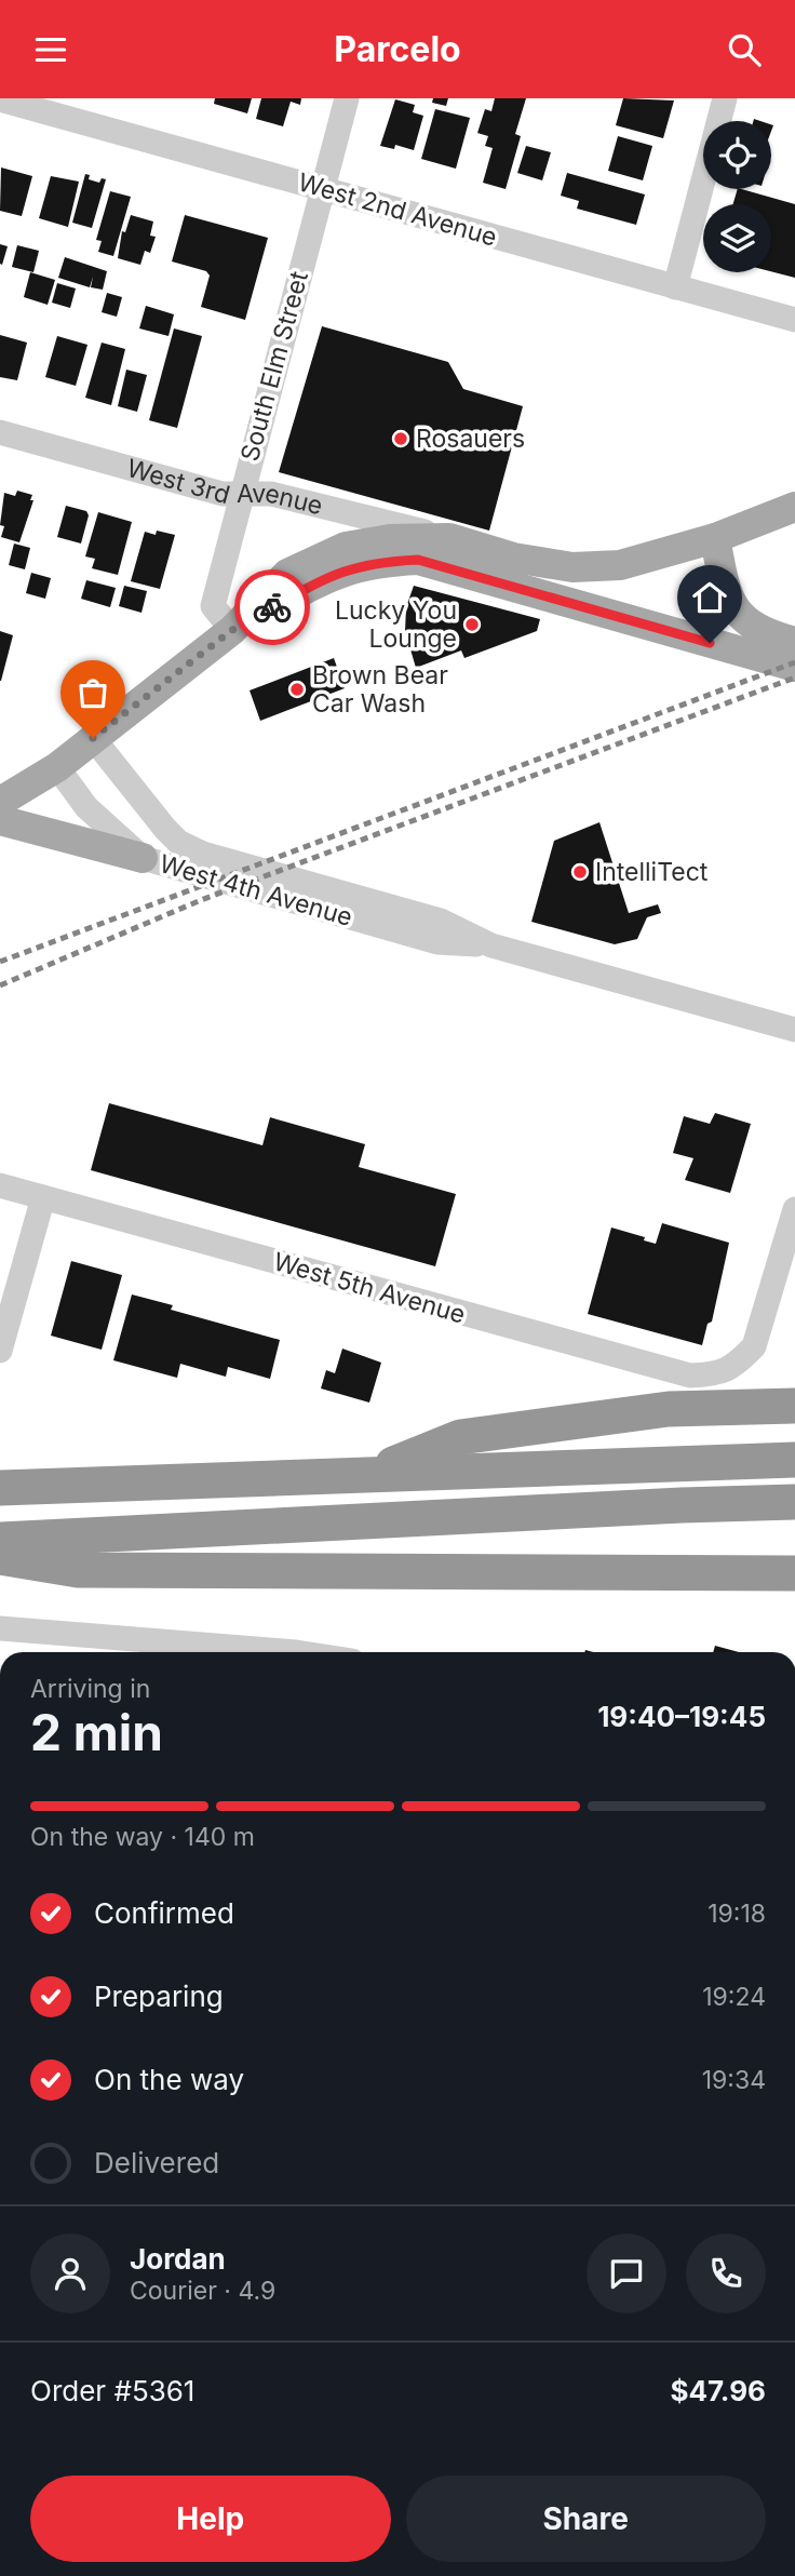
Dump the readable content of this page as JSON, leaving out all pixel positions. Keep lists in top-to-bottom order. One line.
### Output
{"streets":{"street":["West 2nd Avenue","South Elm Street","West 3rd Avenue","West 4th Avenue","West 5th Avenue"]},"crossings":[["West 2nd Avenue","South Elm Street"],["South Elm Street","West 3rd Avenue"]],"places":["Rosauers","Lucky You Lounge","Brown Bear Car Wash","IntelliTect"],"page":{"header":"Parcelo","heading":["2 min","Arriving in","19:40–19:45"],"panel":["Jordan","Courier · 4.9","Order #5361","$47.96"],"bar":"On the way · 140 m","list":[["Confirmed","19:18"],["Preparing","19:24"],["On the way","19:34"],"Delivered"],"buttons":["Help","Share"]}}
